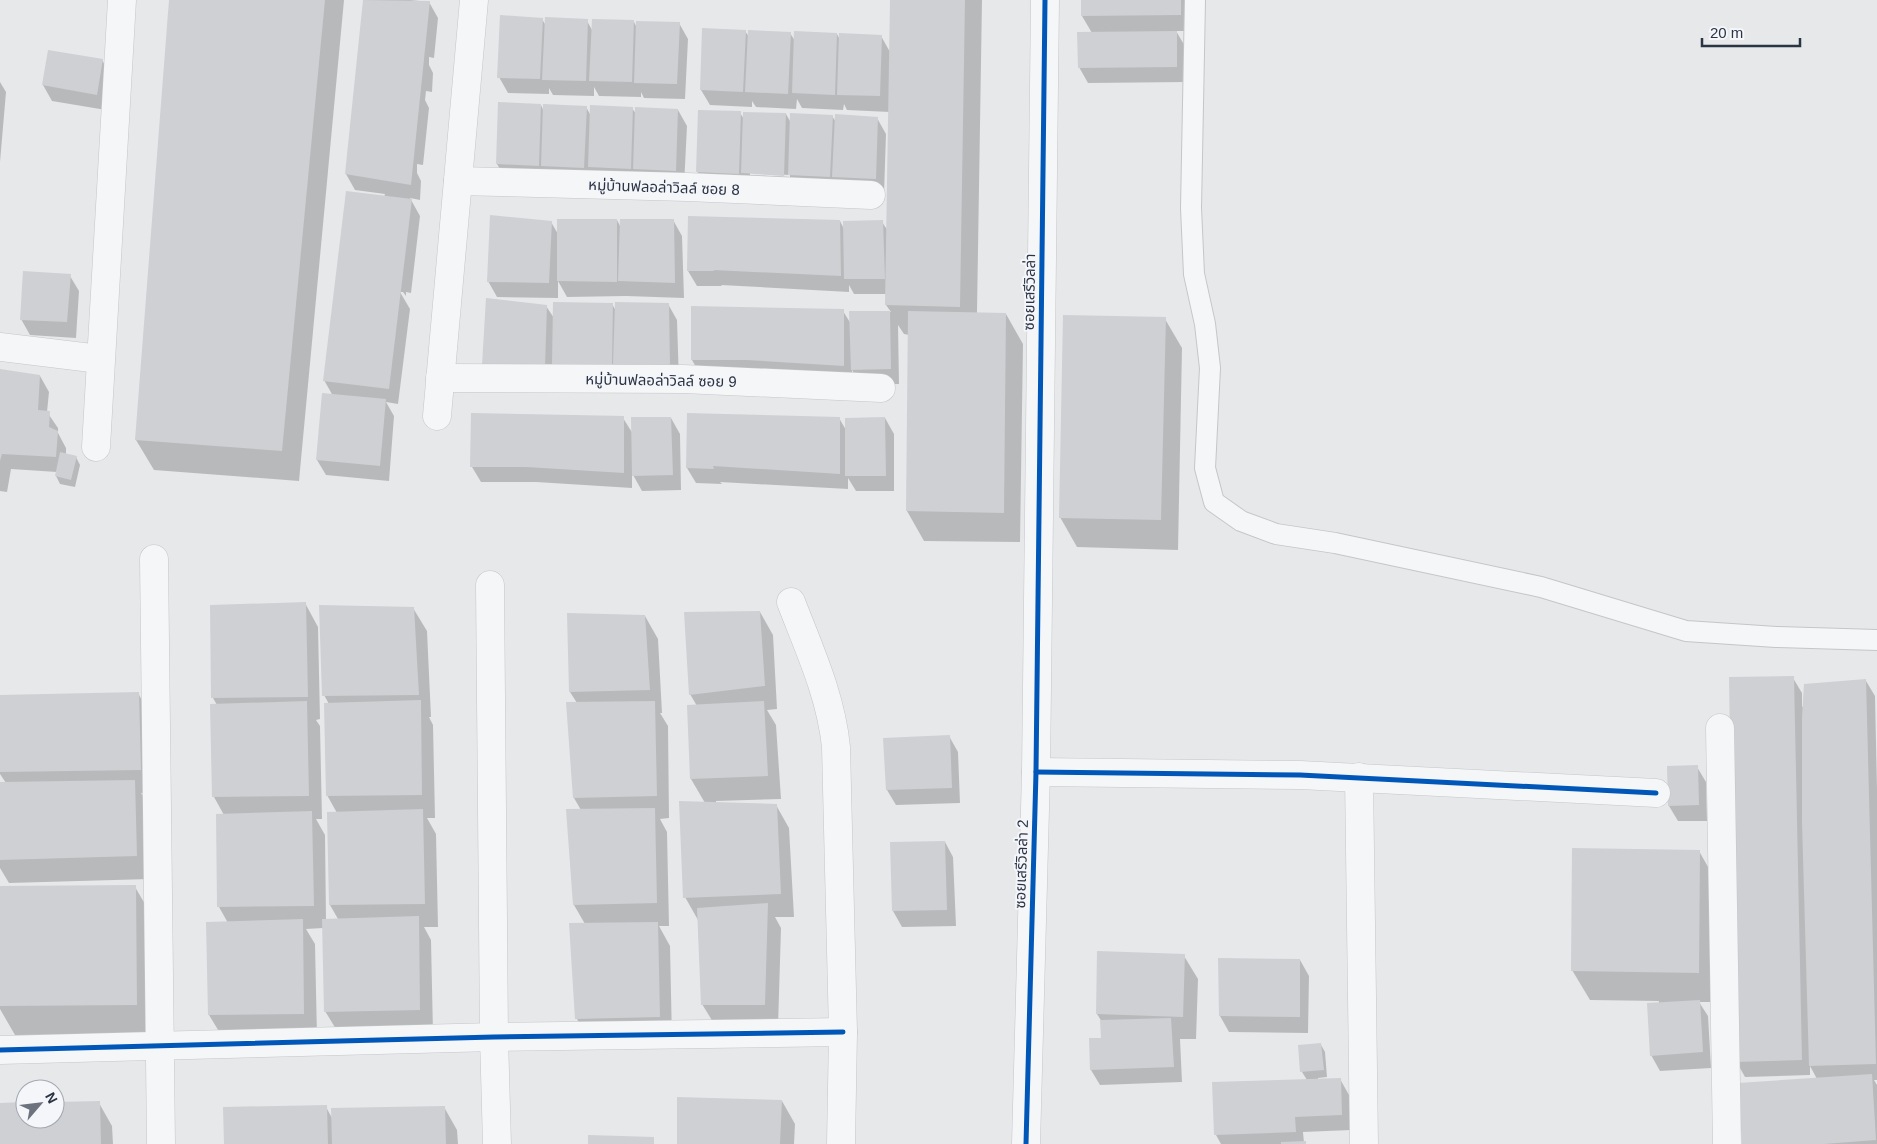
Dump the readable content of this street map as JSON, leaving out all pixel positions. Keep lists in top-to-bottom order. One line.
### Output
{"streets":{"street":["หมู่บ้านฟลอล่าวิลล์ ซอย 8","ซอยเสรีวิลล่า","หมู่บ้านฟลอล่าวิลล์ ซอย 9","ซอยเสรีวิลล่า 2"]},"crossings":[["ซอยเสรีวิลล่า","ซอยเสรีวิลล่า 2"]],"scale_bar":"20 m","north":"top right"}
